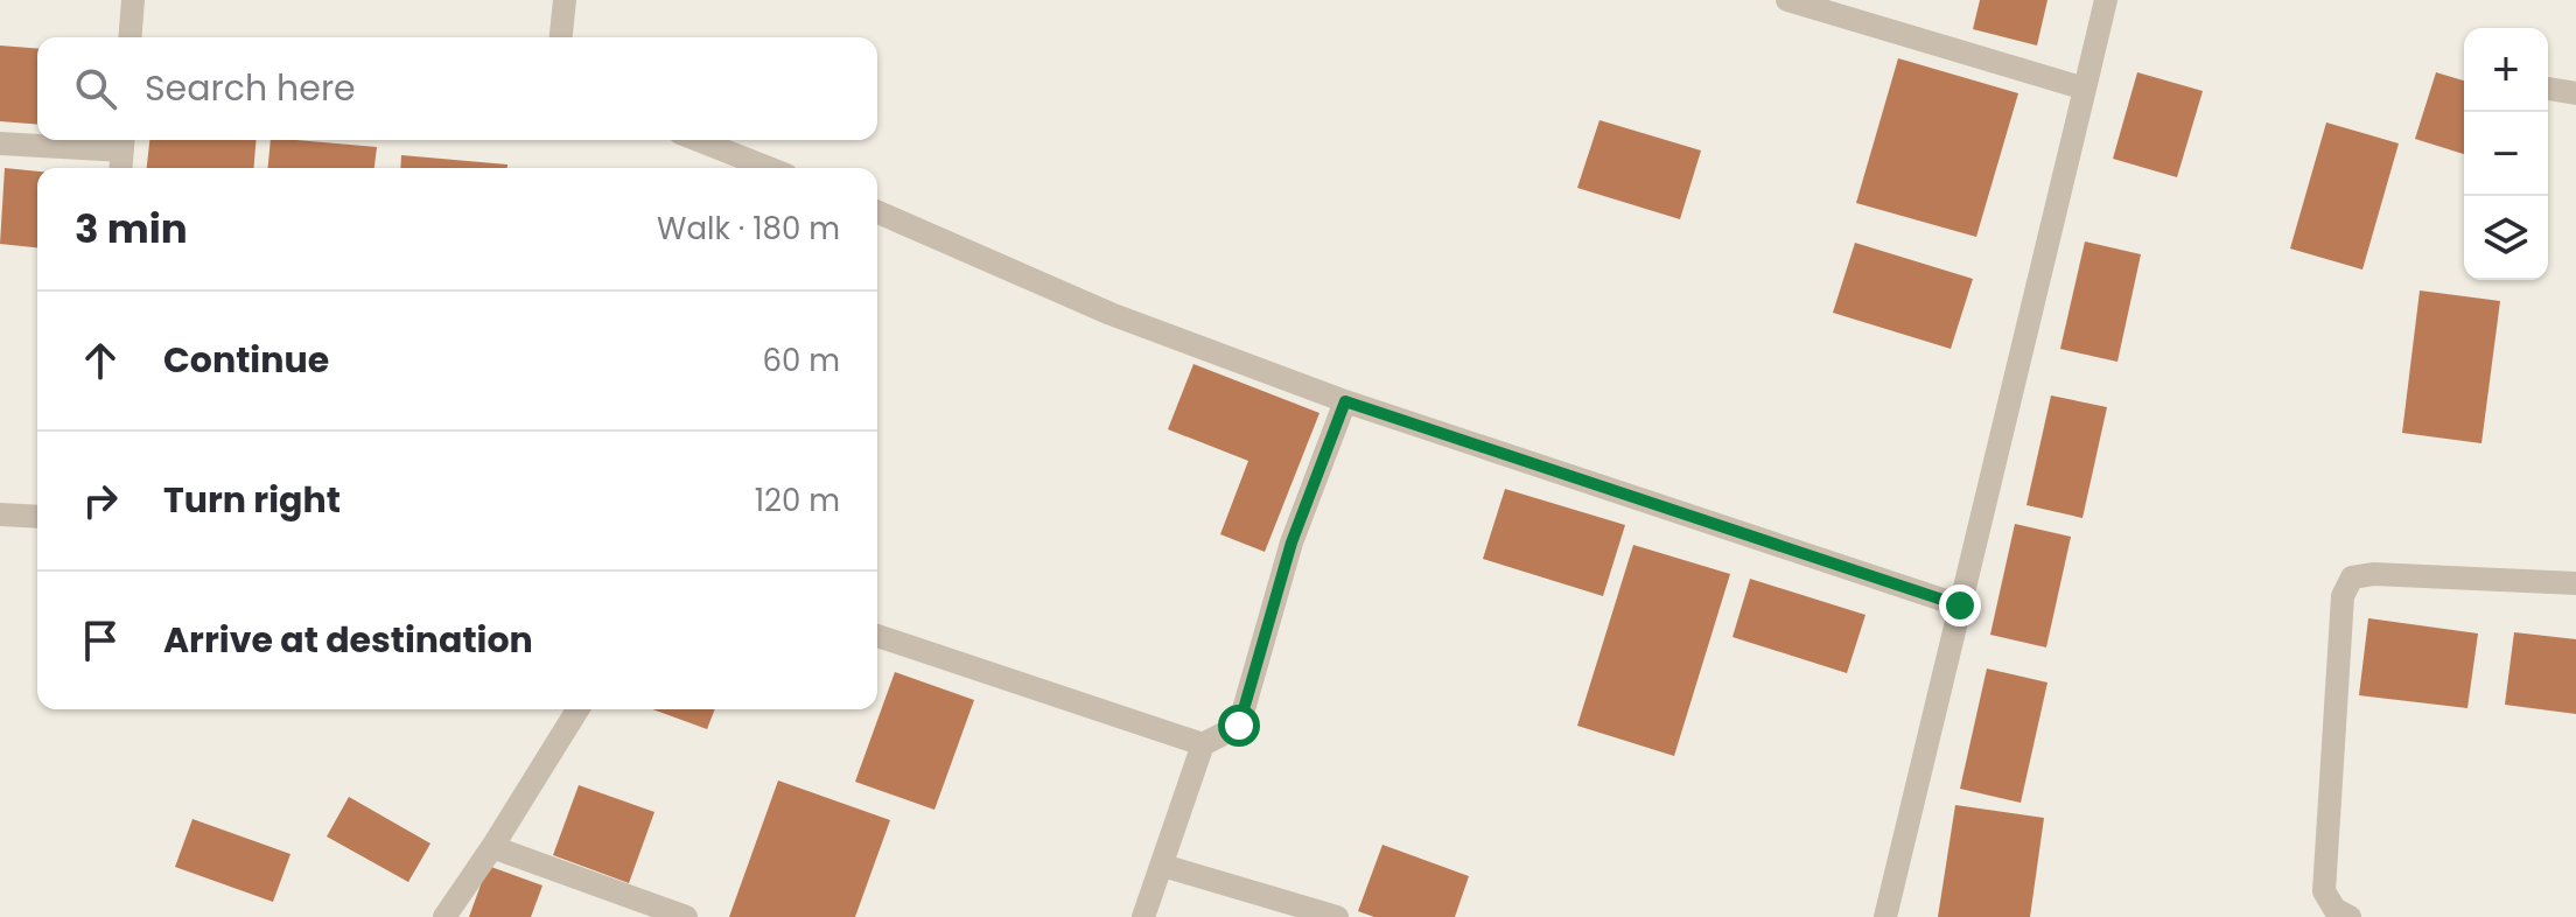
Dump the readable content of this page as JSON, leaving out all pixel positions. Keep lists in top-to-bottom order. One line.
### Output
{"page":{"map_buttons":["+","−"],"search":"Search here","heading":["3 min","Walk · 180 m"],"list":[["Continue","60 m"],["Turn right","120 m"],"Arrive at destination"]}}
